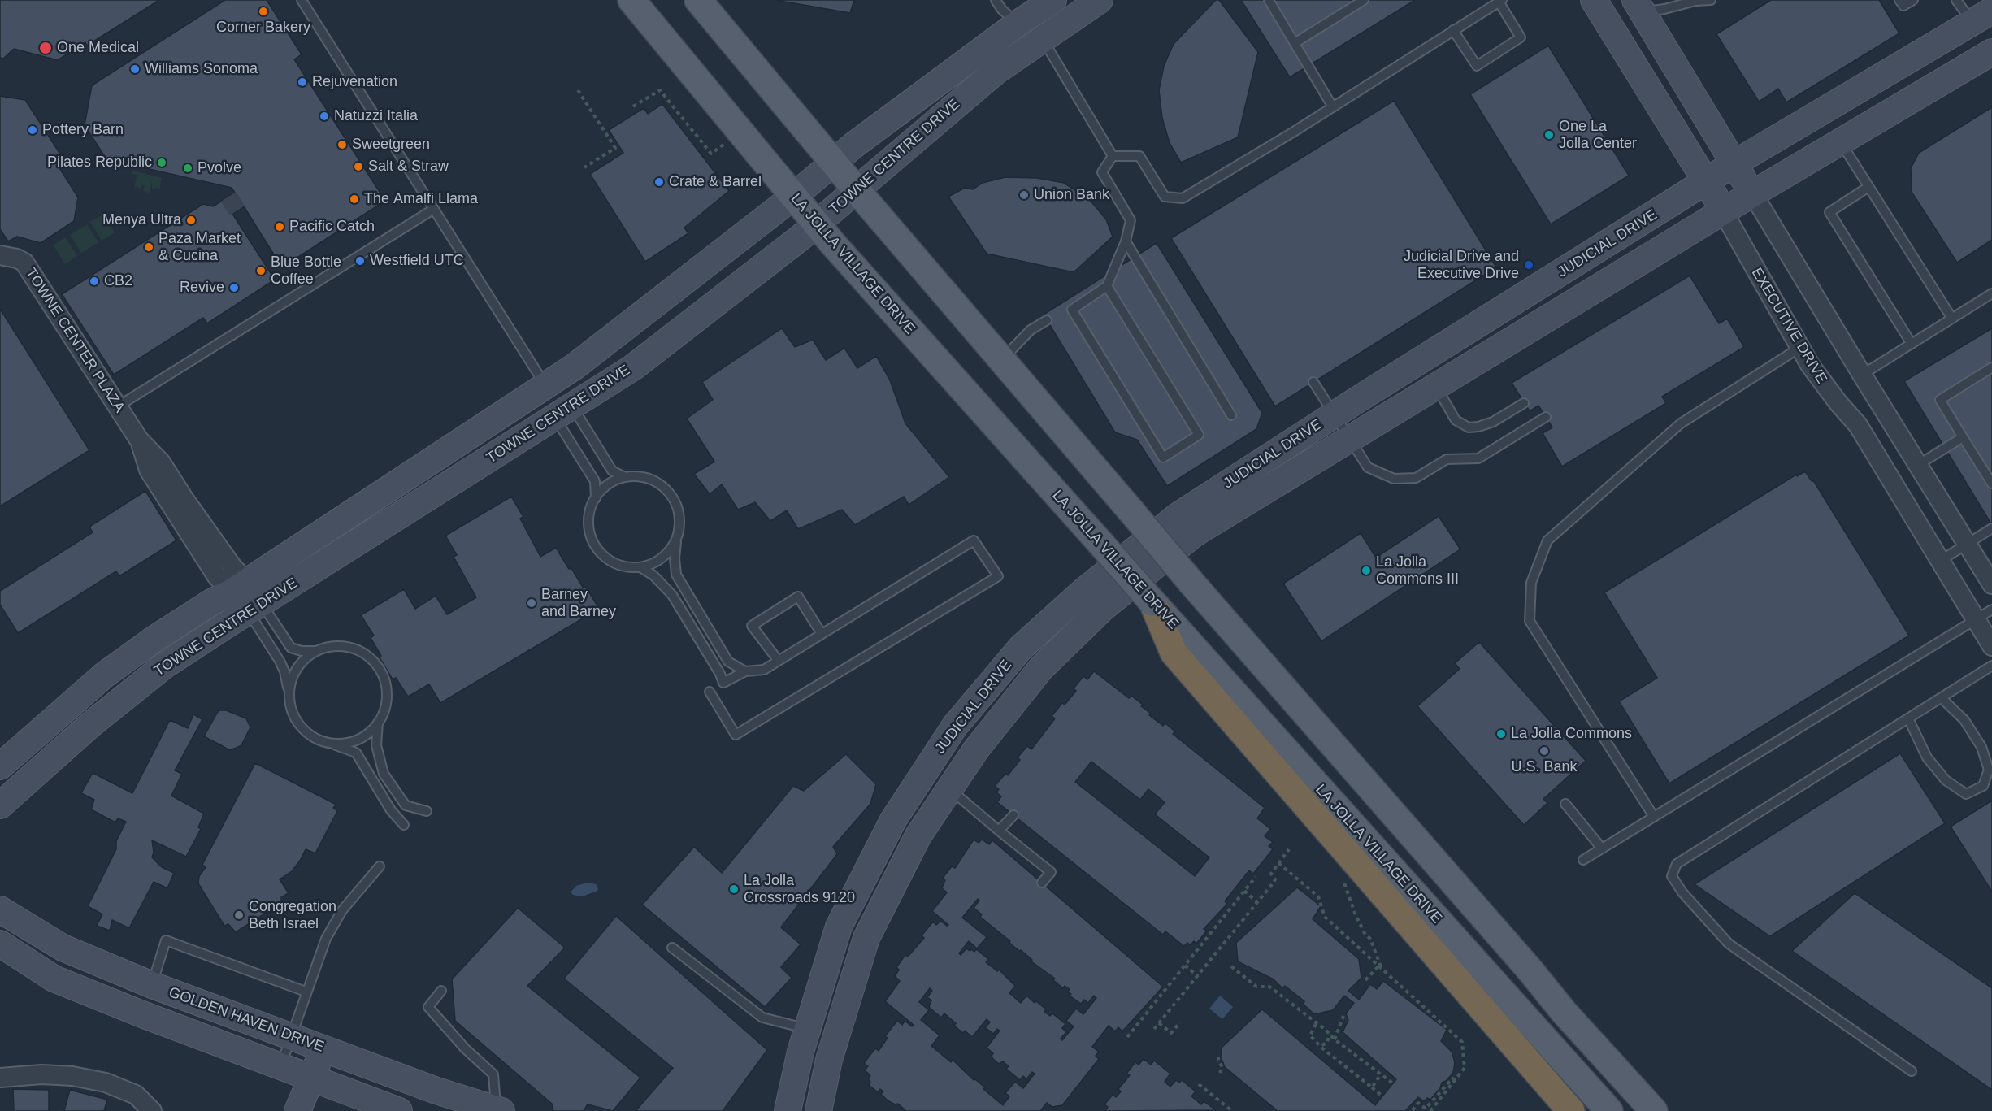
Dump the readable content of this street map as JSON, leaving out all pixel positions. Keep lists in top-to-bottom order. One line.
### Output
{"streets":{"main road":["LA JOLLA VILLAGE DRIVE"],"street":["TOWNE CENTRE DRIVE","JUDICIAL DRIVE","EXECUTIVE DRIVE","TOWNE CENTER PLAZA","GOLDEN HAVEN DRIVE"]},"crossings":[["TOWNE CENTRE DRIVE","LA JOLLA VILLAGE DRIVE"],["TOWNE CENTRE DRIVE","TOWNE CENTER PLAZA"],["JUDICIAL DRIVE","EXECUTIVE DRIVE"]],"places":["Corner Bakery","One Medical","Williams Sonoma","Rejuvenation","Natuzzi Italia","Pottery Barn","One La Jolla Center","Sweetgreen","Pilates Republic","Salt & Straw","Pvolve","Crate & Barrel","Union Bank","The Amalfi Llama","Menya Ultra","Pacific Catch","Paza Market & Cucina","Westfield UTC","Judicial Drive and Executive Drive","Blue Bottle Coffee","CB2","Revive","La Jolla Commons III","Barney and Barney","La Jolla Commons","U.S. Bank","La Jolla Crossroads 9120","Congregation Beth Israel"]}
